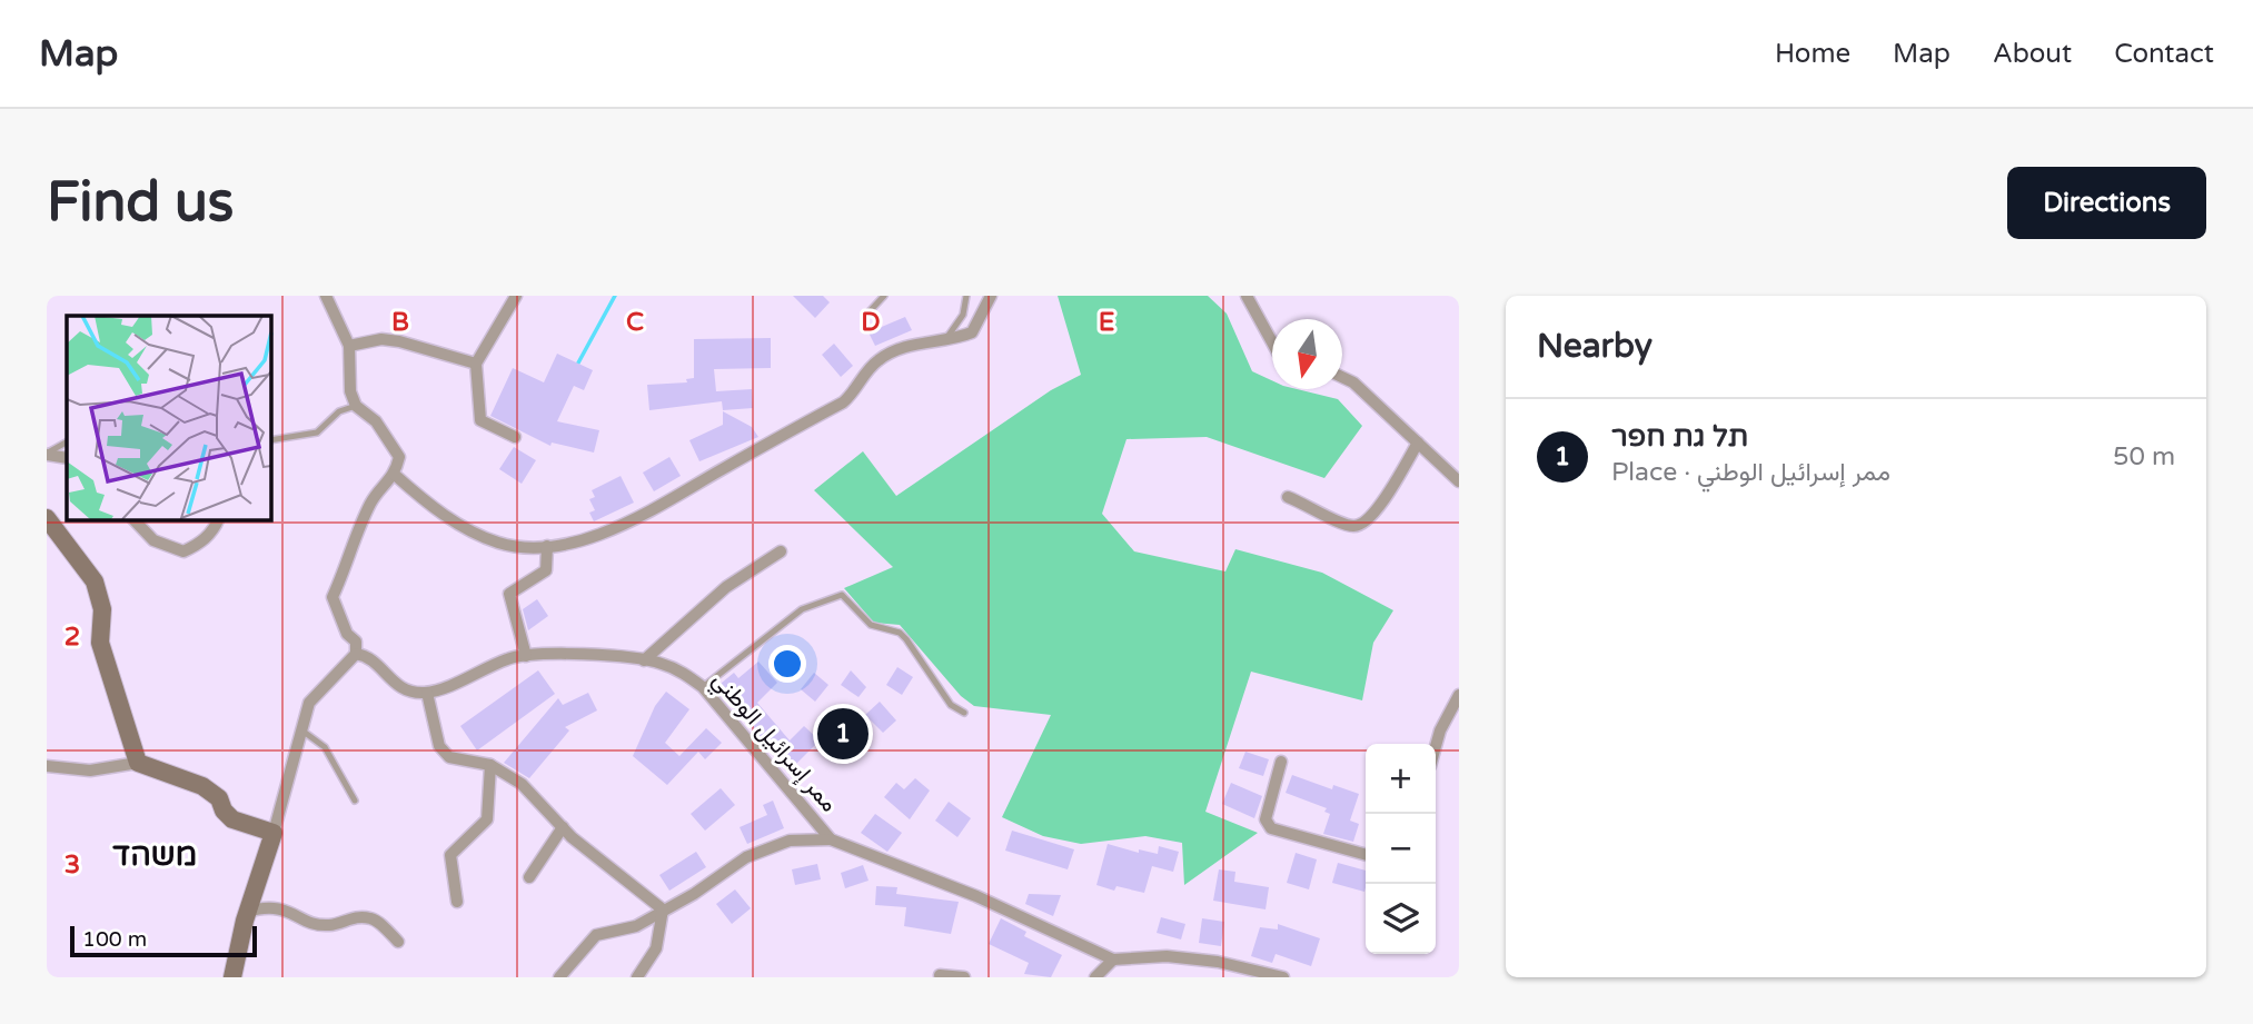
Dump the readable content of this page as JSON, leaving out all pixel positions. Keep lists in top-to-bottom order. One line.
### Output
{"streets":{"street":["ممر إسرائيل الوطني"]},"districts":["משהד"],"scale_bar":"100 m","north":"bottom","page":{"header":"Map","nav":["Home","Map","About","Contact"],"buttons":"Directions","title":"Find us","heading":"Nearby","list":[{"mark":"1","name":"תל גת חפר","note":"Place · ممر إسرائيل الوطني","value":"50 m"}],"pins":"1","map_buttons":["+","−"],"scale":"100 m"},"grid":{"columns":["B","C","D","E"],"rows":["2","3"]}}
